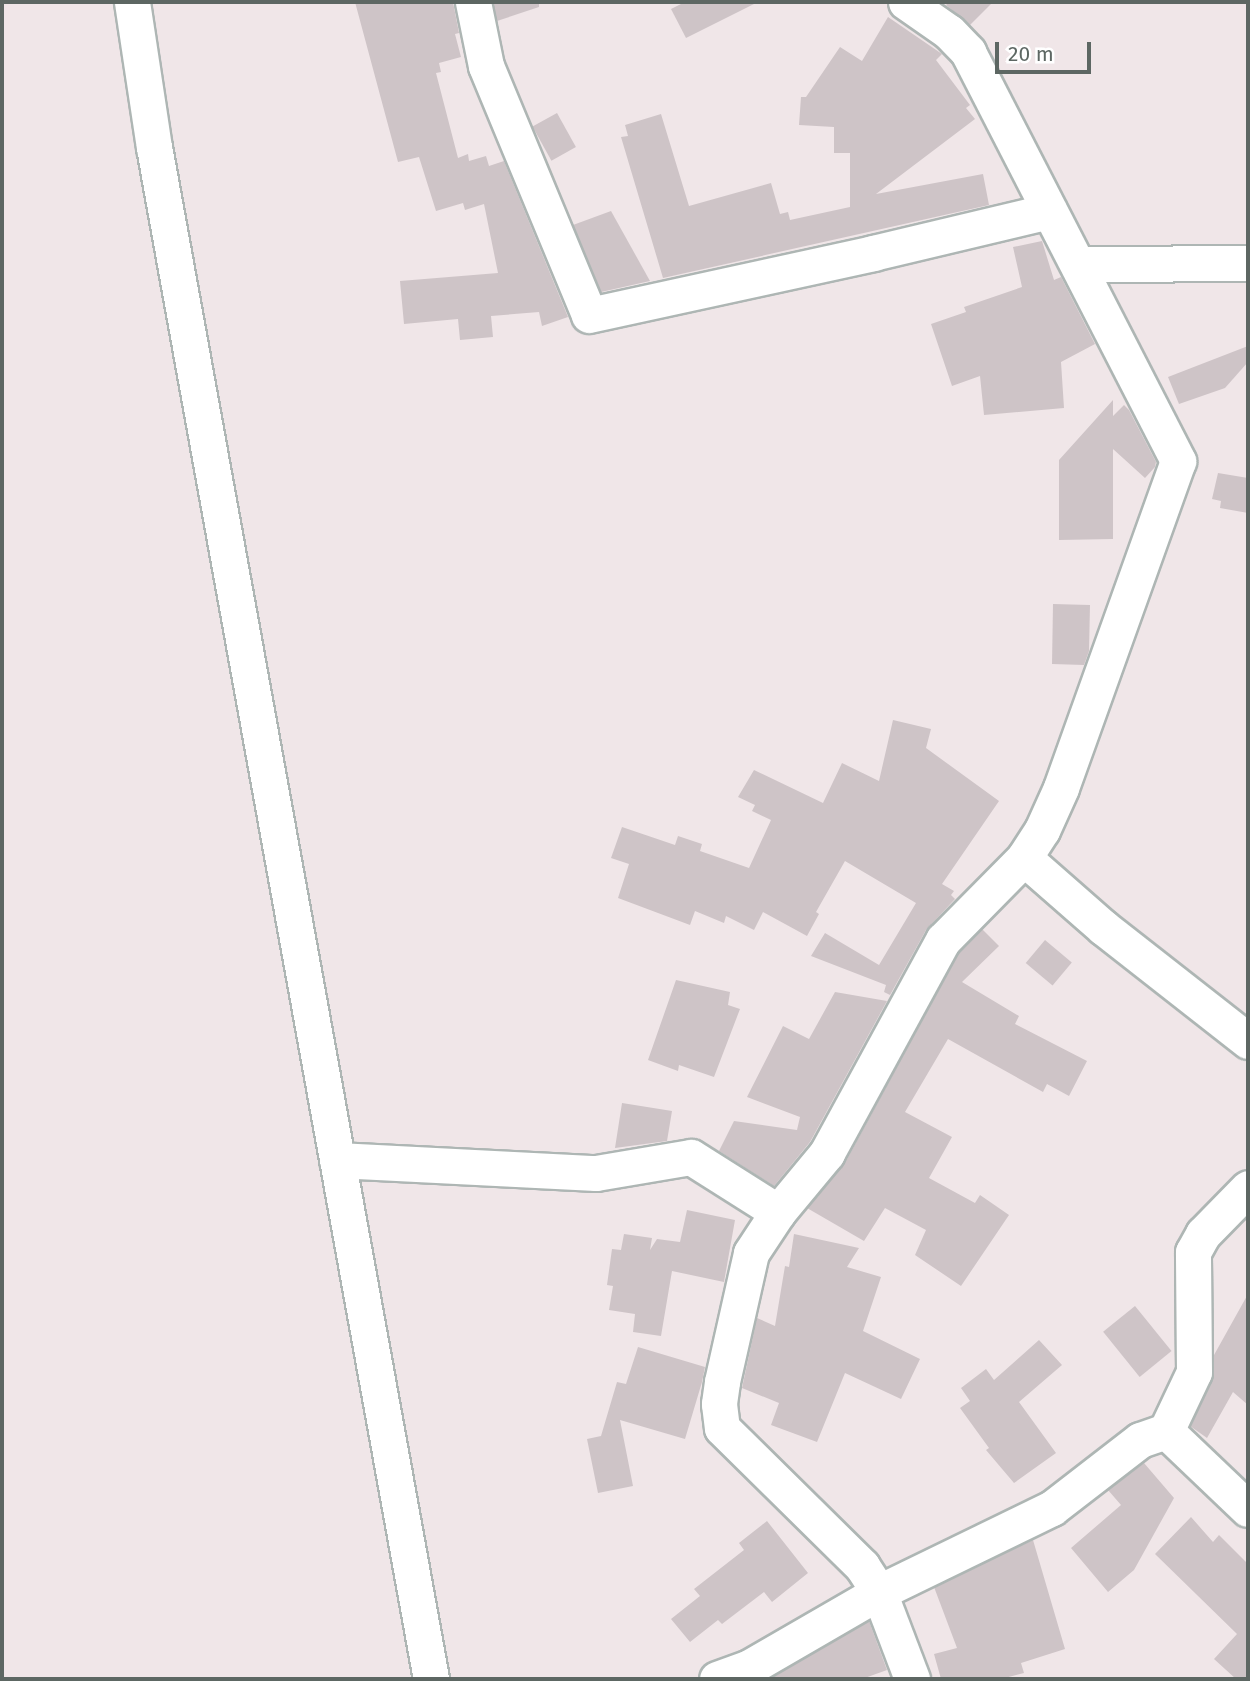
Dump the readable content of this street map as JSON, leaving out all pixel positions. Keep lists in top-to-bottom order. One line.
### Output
{"scale_bar":"20 m"}
